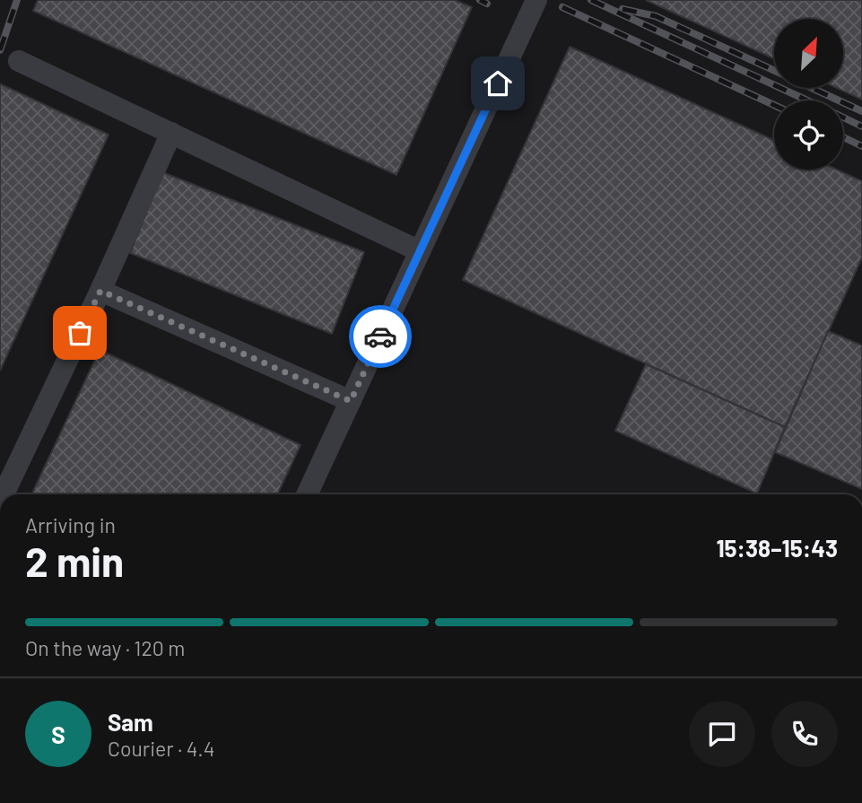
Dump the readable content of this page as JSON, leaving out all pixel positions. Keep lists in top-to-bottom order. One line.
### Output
{"north":"top right","page":{"heading":["2 min","Arriving in","15:38–15:43"],"panel":["Sam","Courier · 4.4"],"bar":"On the way · 120 m","round":"S"}}
